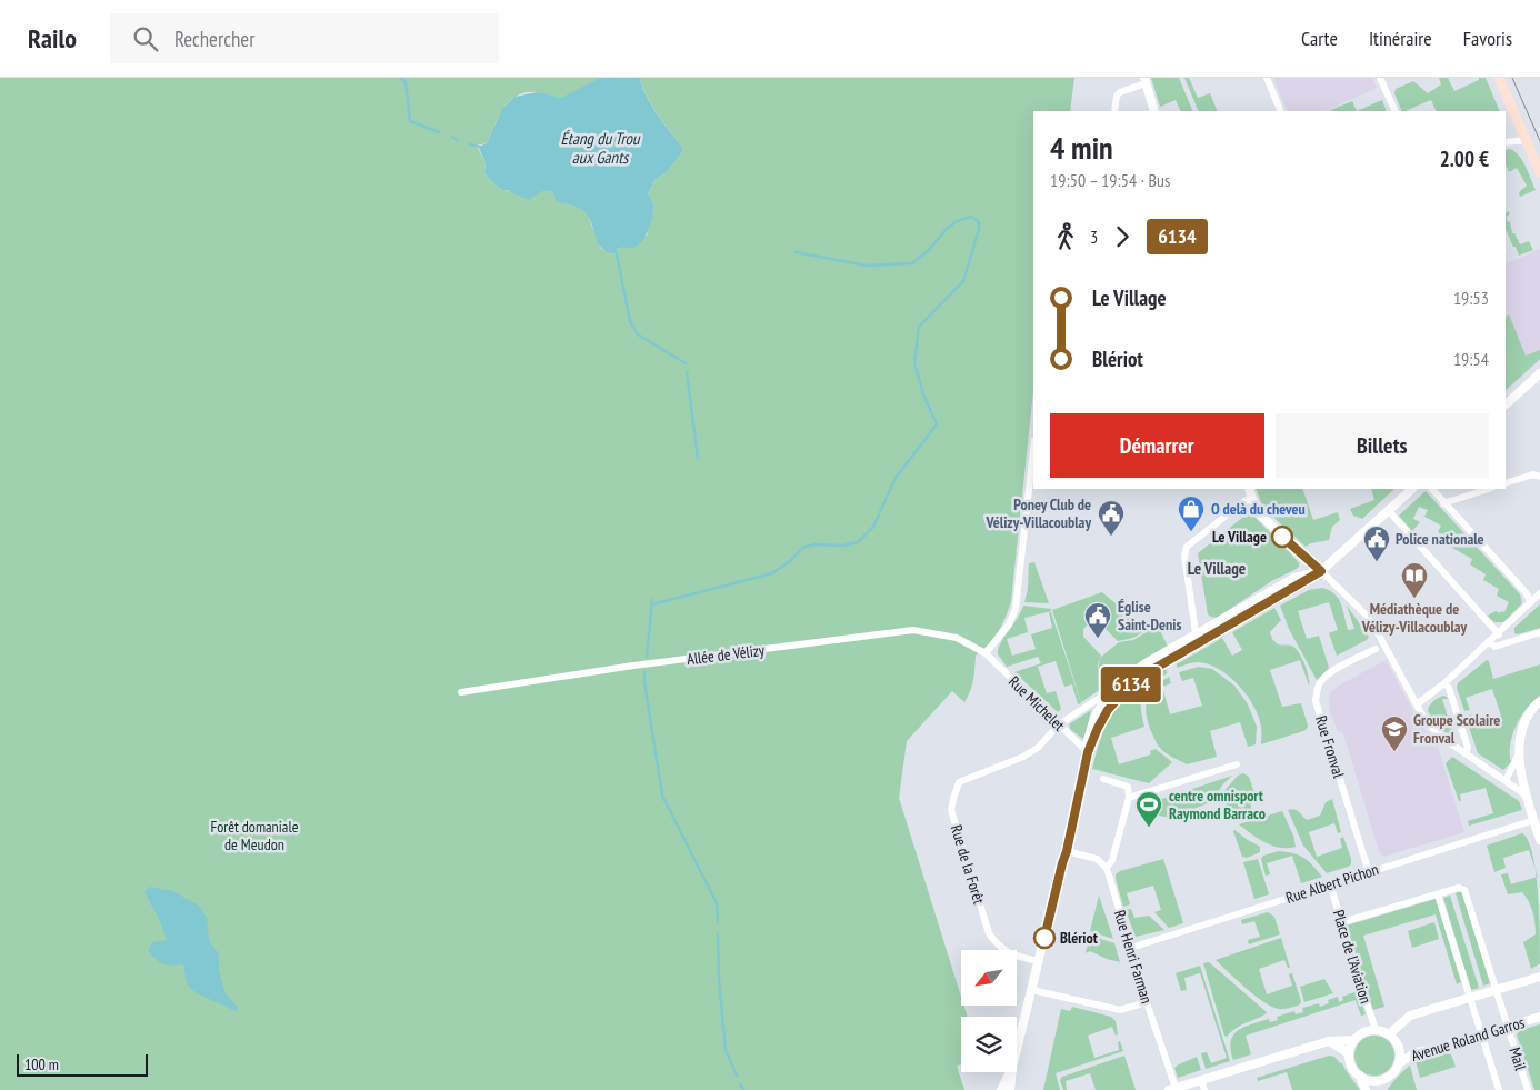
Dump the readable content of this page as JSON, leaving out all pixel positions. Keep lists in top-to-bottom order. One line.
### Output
{"streets":{"street":["Allée de Vélizy","Rue Michelet","Rue Fronval","Rue de la Forêt","Rue Albert Pichon","Rue Henri Farman","Place de l'Aviation","Avenue Roland Garros","Mail"]},"crossings":[["Allée de Vélizy","Rue Michelet"],["Rue Michelet","Rue de la Forêt"],["Rue Fronval","Rue Albert Pichon"],["Rue Albert Pichon","Rue Henri Farman"],["Rue Albert Pichon","Place de l'Aviation"],["Place de l'Aviation","Avenue Roland Garros"],["Avenue Roland Garros","Mail"]],"districts":["Le Village"],"water":["Étang du Trou aux Gants"],"parks":["Forêt domaniale de Meudon"],"places":{"shop":["O delà du cheveu"],"other":["Le Village","Blériot"],"public building":["Poney Club de Vélizy-Villacoublay","Police nationale","Église Saint-Denis"],"library":["Médiathèque de Vélizy-Villacoublay"],"school or university":["Groupe Scolaire Fronval"],"sports":["centre omnisport Raymond Barraco"]},"lines":["bus line 6134"],"scale_bar":"100 m","north":"bottom left","page":{"header":"Railo","search":"Rechercher","nav":["Carte","Itinéraire","Favoris"],"on_map":"6134","heading":["4 min","19:50 – 19:54 · Bus","2.00 €"],"legs":["3","6134"],"list":[{"name":"Le Village","value":"19:53"},{"name":"Blériot","value":"19:54"}],"buttons":["Démarrer","Billets"],"scale":"100 m"}}
